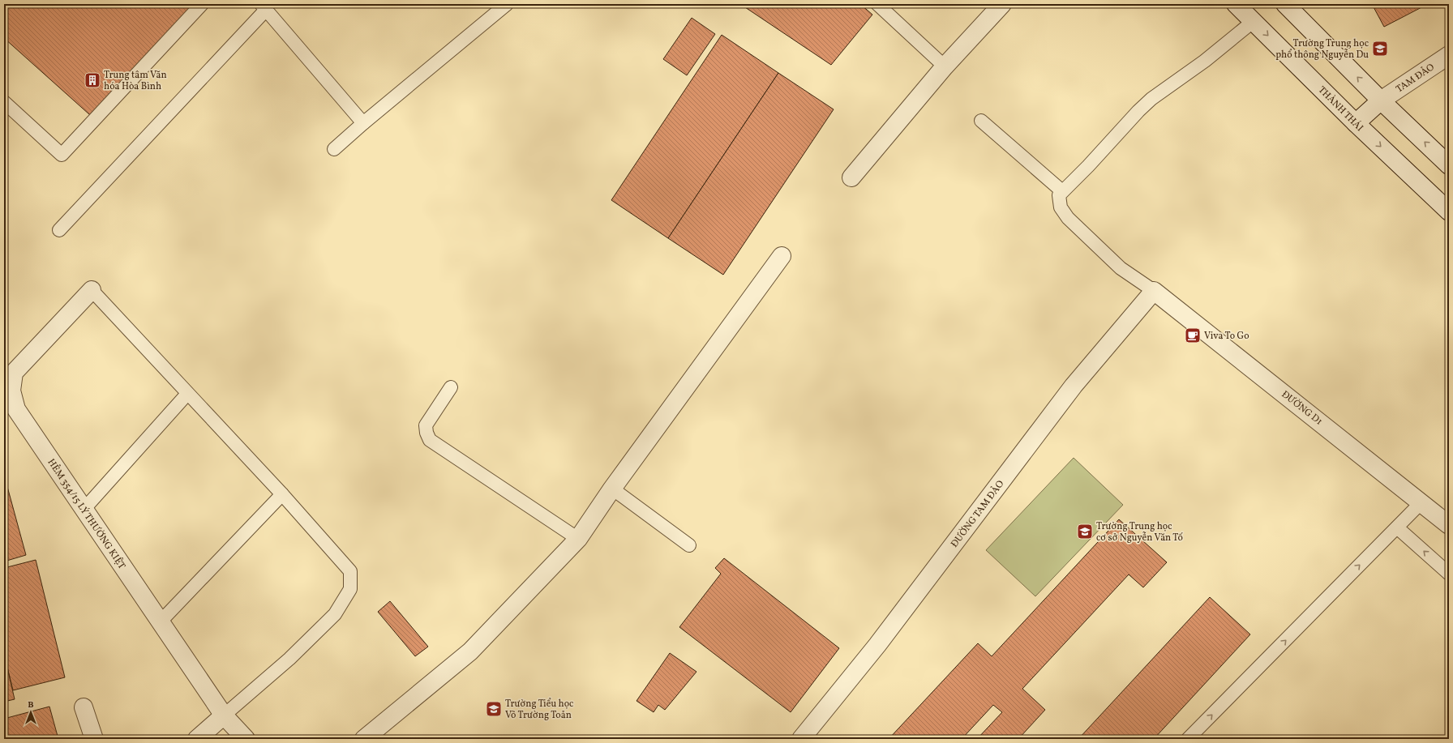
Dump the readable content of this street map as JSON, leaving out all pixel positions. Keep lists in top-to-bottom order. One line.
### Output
{"streets":{"street":["TAM ĐẢO","THÀNH THÁI","ĐƯỜNG D1","HẺM 354/15 LÝ THƯỜNG KIỆT","ĐƯỜNG TAM ĐẢO"]},"crossings":[["TAM ĐẢO","THÀNH THÁI"],["ĐƯỜNG D1","ĐƯỜNG TAM ĐẢO"]],"places":{"school or university":["Trường Trung học phổ thông Nguyễn Du","Trường Trung học cơ sở Nguyễn Văn Tố","Trường Tiểu học Võ Trường Toản"],"building":["Trung tâm Văn hóa Hòa Bình"],"cafe":["Viva To Go"]},"north":"top"}
